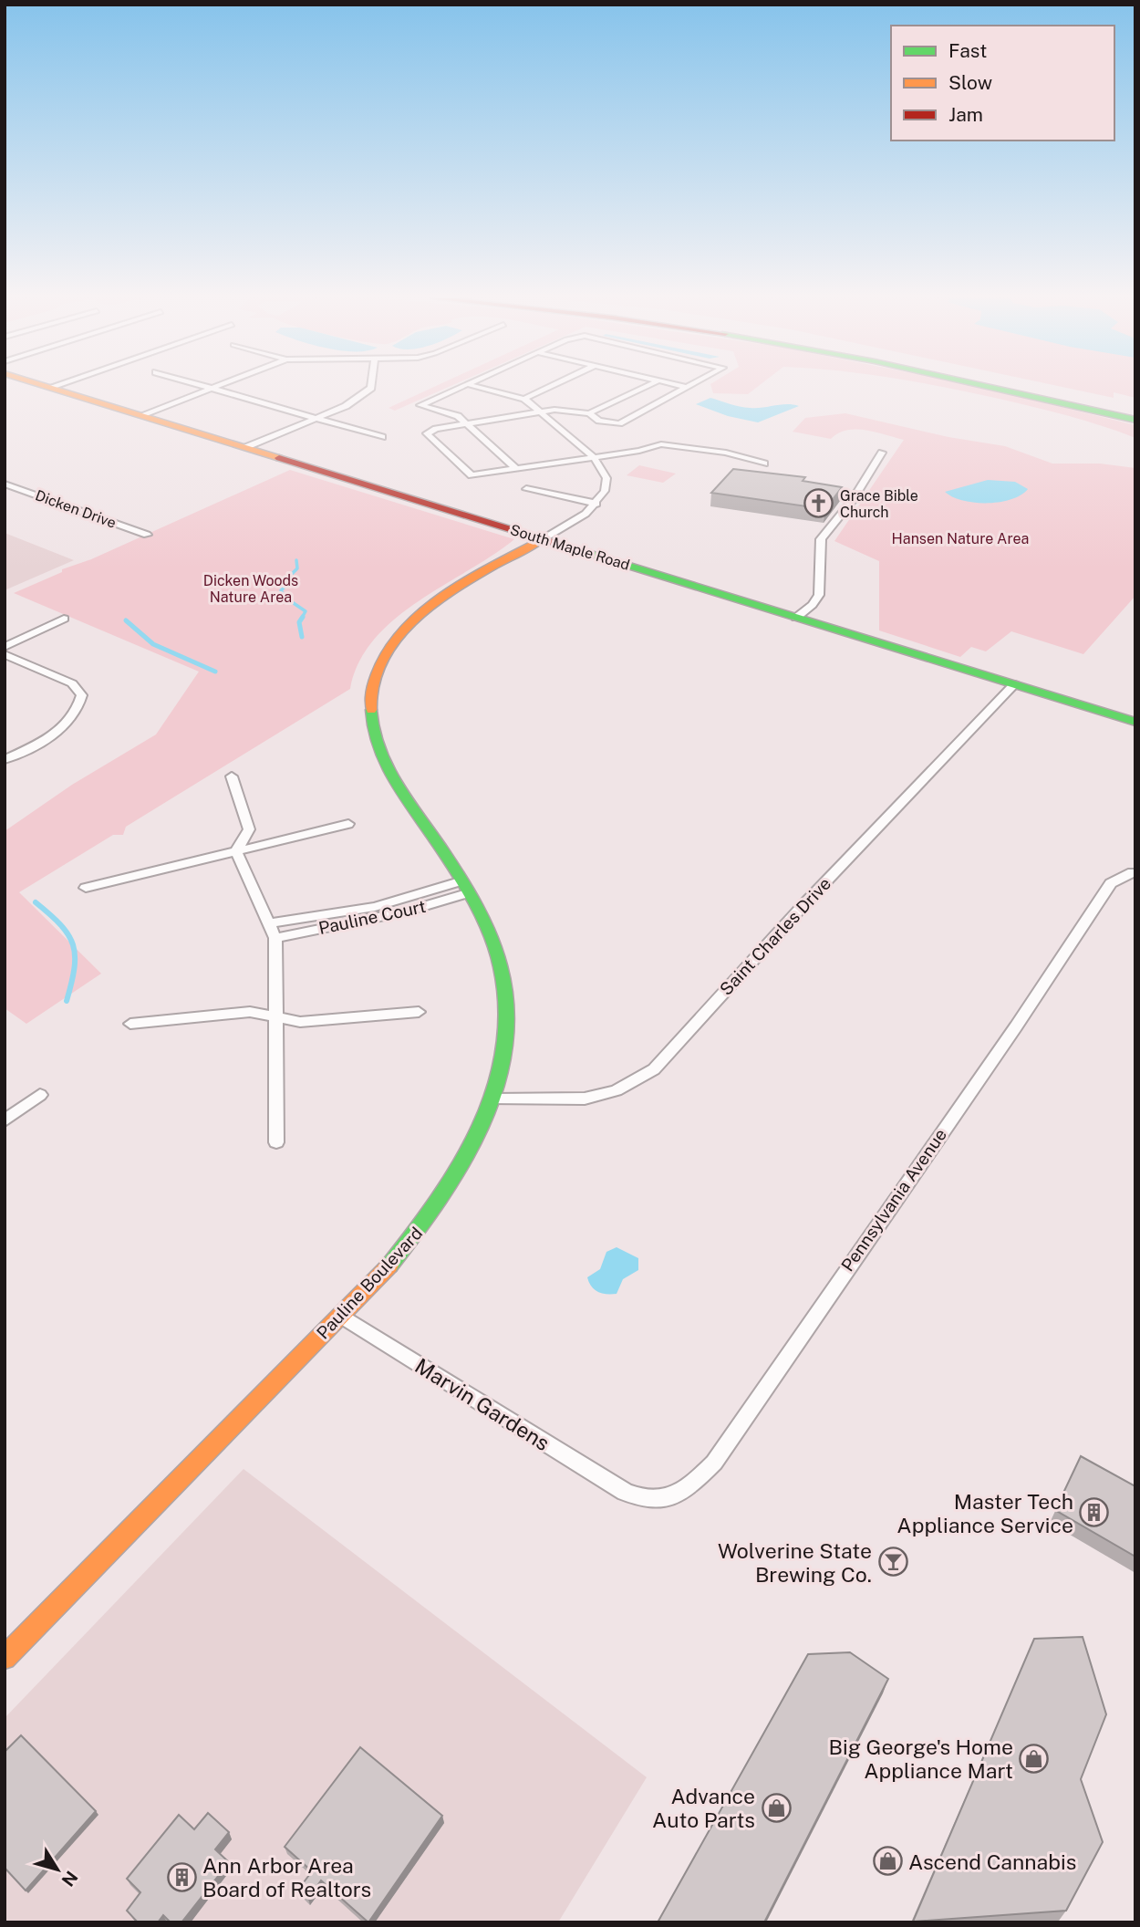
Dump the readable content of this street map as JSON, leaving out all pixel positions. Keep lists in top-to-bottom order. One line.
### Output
{"streets":{"main road":["South Maple Road","Pauline Boulevard"],"street":["Dicken Drive","Pauline Court","Saint Charles Drive","Pennsylvania Avenue","Marvin Gardens"]},"crossings":[["South Maple Road","Saint Charles Drive"],["South Maple Road","Pauline Boulevard"],["Pauline Court","Pauline Boulevard"],["Saint Charles Drive","Pauline Boulevard"],["Pennsylvania Avenue","Marvin Gardens"],["Pauline Boulevard","Marvin Gardens"]],"parks":["Hansen Nature Area","Dicken Woods Nature Area"],"places":{"church":["Grace Bible Church"],"building":["Master Tech Appliance Service","Ann Arbor Area Board of Realtors"],"bar":["Wolverine State Brewing Co."],"shop":["Big George's Home Appliance Mart","Advance Auto Parts","Ascend Cannabis"]},"legend":["Fast","Slow","Jam"],"north":"bottom right"}
